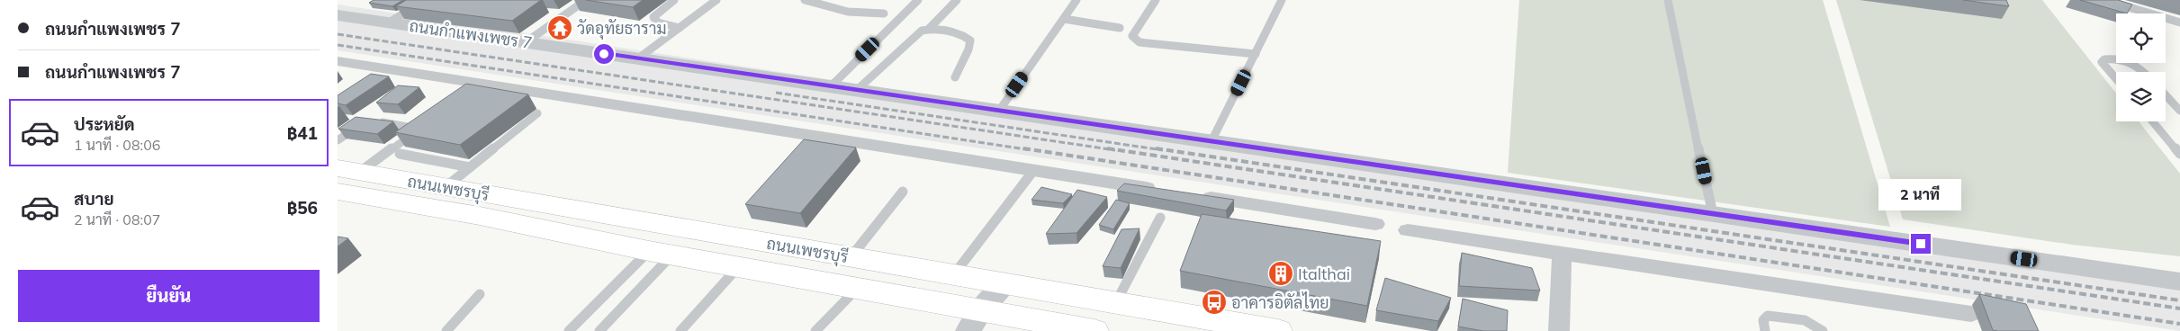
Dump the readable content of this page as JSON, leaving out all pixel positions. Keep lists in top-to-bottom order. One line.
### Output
{"streets":{"main road":["ถนนเพชรบุรี"],"street":["ถนนกำแพงเพชร 7"]},"places":{"temple":["วัดอุทัยธาราม"],"building":["Italthai"],"bus stop":["อาคารอิตัลไทย"]},"page":{"banner":["ถนนกำแพงเพชร 7","ถนนกำแพงเพชร 7"],"list":[{"name":"ประหยัด","note":"1 นาที · 08:06","value":"฿41"},{"name":"สบาย","note":"2 นาที · 08:07","value":"฿56"}],"bubble":"2 นาที","buttons":"ยืนยัน"}}
